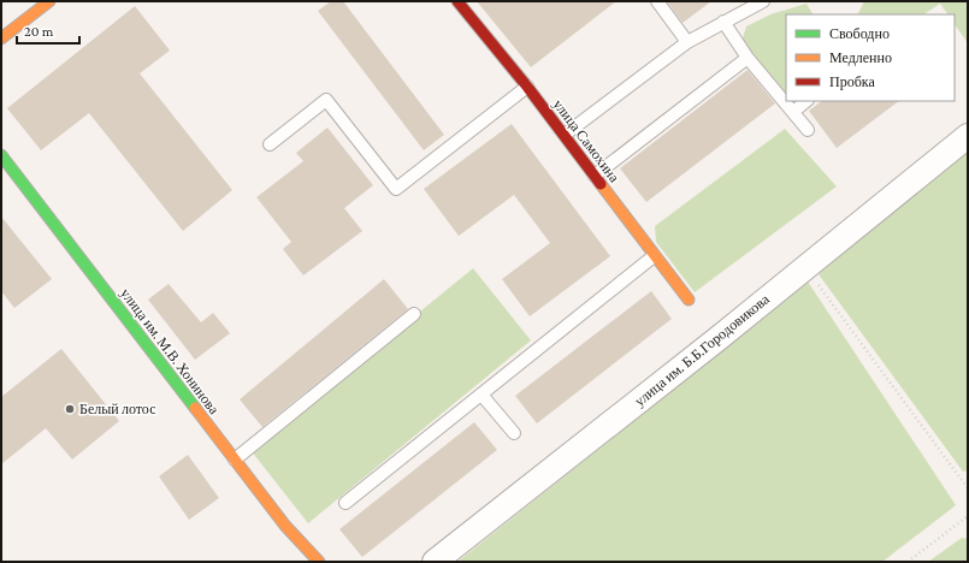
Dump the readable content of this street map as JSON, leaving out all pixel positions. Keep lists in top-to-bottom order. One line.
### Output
{"streets":{"street":["улица Самохина","улица им. Б.Б.Городовикова","улица им. М.В. Хонинова"]},"places":["Белый лотос"],"legend":["Свободно","Медленно","Пробка"],"scale_bar":"20 m"}
